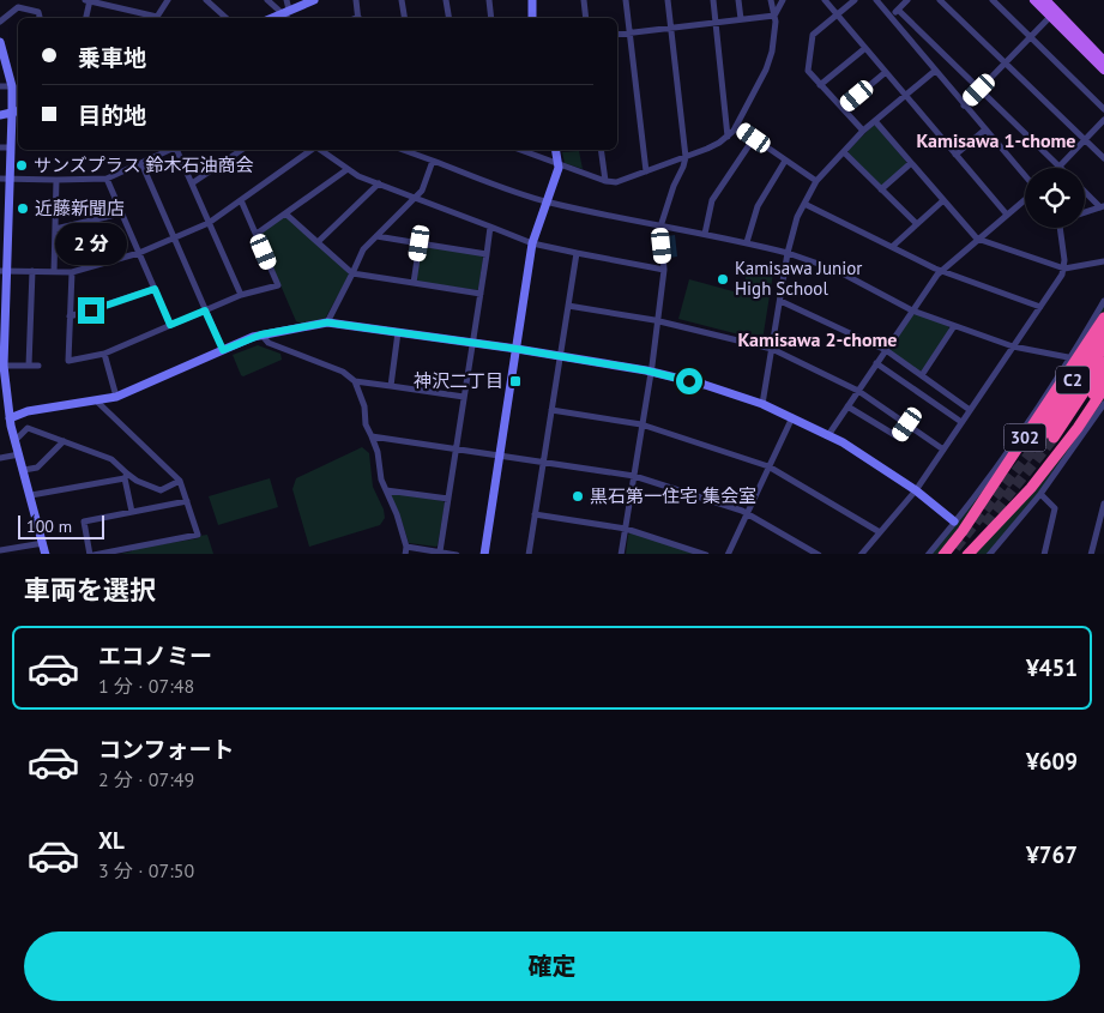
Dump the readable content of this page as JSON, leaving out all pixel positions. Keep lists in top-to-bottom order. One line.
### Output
{"streets":{"highway":["C2","302"]},"districts":["Kamisawa 1-chome","Kamisawa 2-chome"],"places":{"other":["サンズプラス 鈴木石油商会","近藤新聞店","Kamisawa Junior High School","黒石第一住宅 集会室"],"transit":["神沢二丁目"]},"scale_bar":"100 m","page":{"banner":["乗車地","目的地"],"bubble":"2 分","scale":"100 m","heading":"車両を選択","list":[{"name":"エコノミー","note":"1 分 · 07:48","value":"¥451"},{"name":"コンフォート","note":"2 分 · 07:49","value":"¥609"},{"name":"XL","note":"3 分 · 07:50","value":"¥767"}],"buttons":"確定"}}
